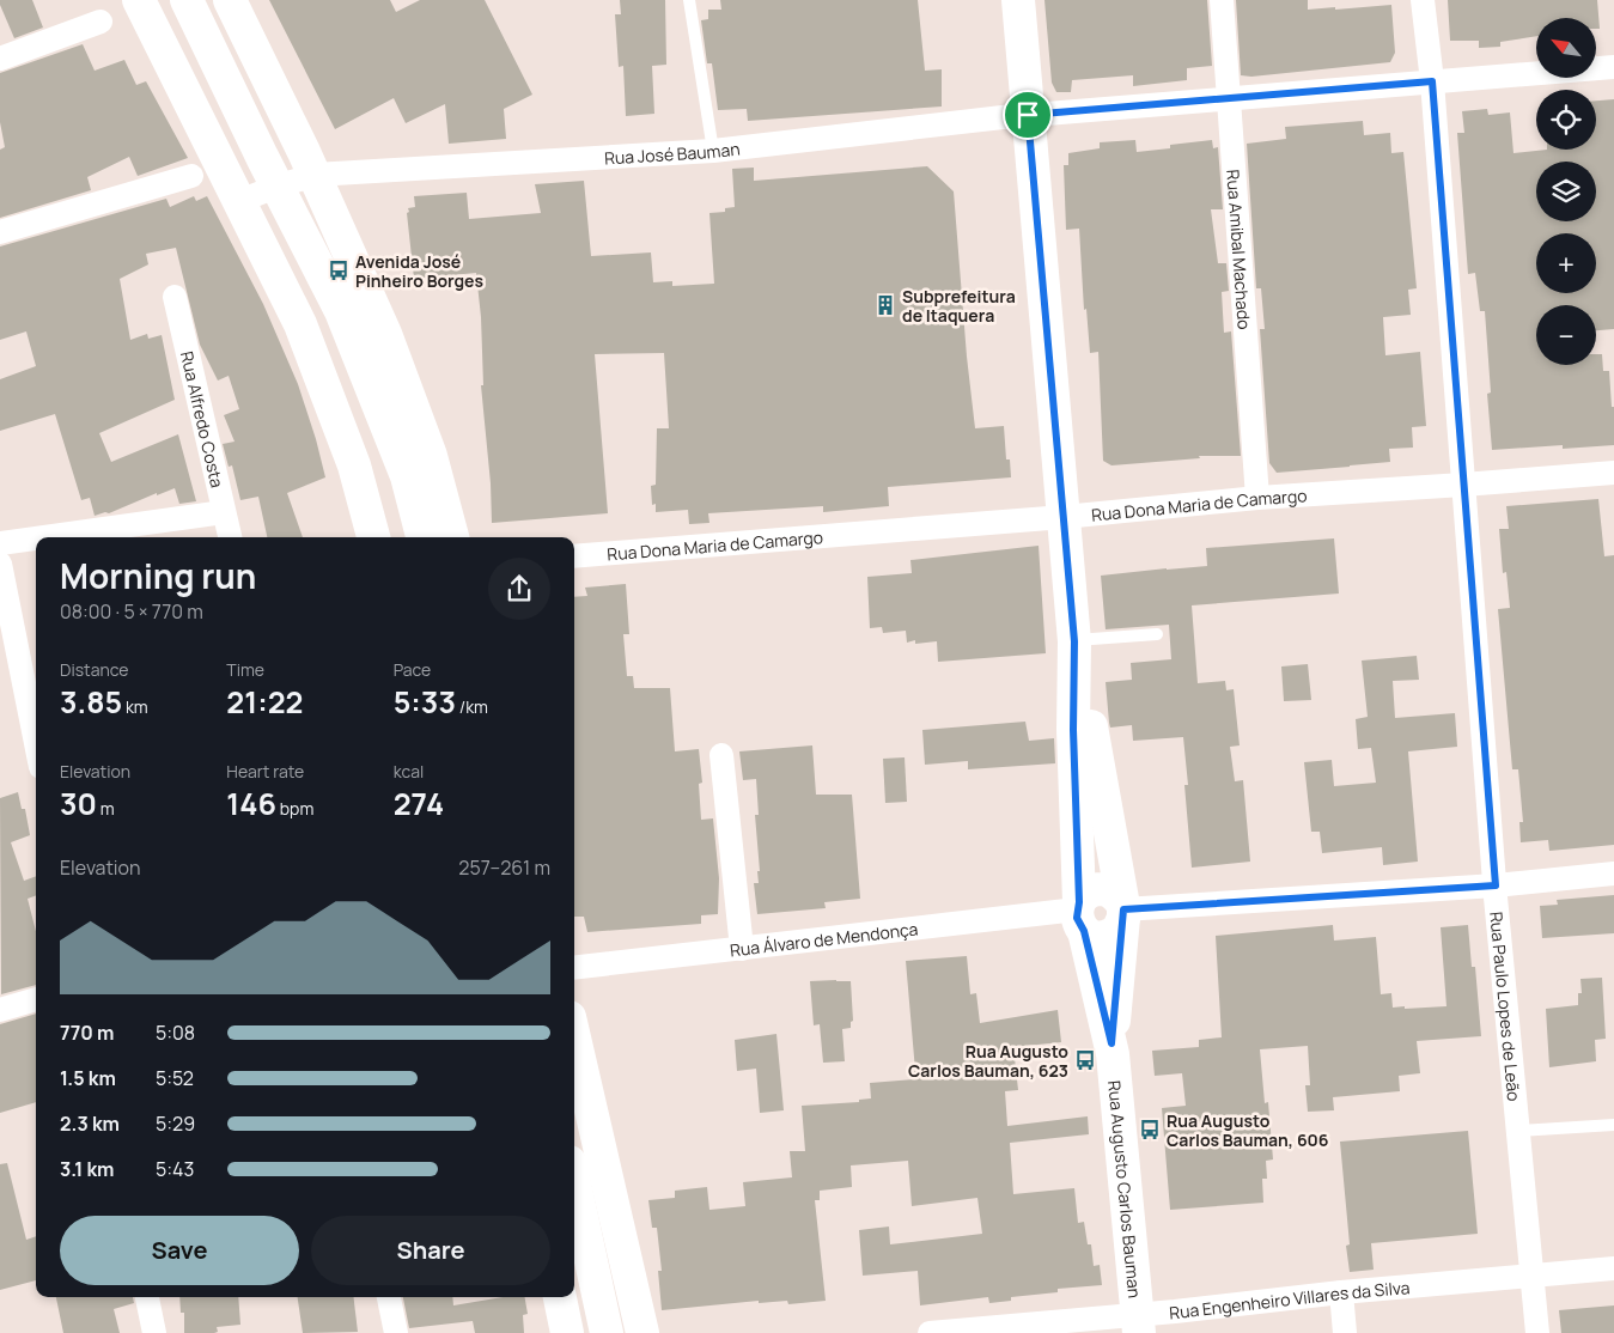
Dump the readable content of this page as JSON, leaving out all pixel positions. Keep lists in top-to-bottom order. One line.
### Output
{"streets":{"main road":["Rua Augusto Carlos Bauman"],"street":["Rua José Bauman","Rua Amibal Machado","Rua Alfredo Costa","Rua Dona Maria de Camargo","Rua Álvaro de Mendonça","Rua Paulo Lopes de Leão","Rua Engenheiro Villares da Silva"]},"crossings":[["Rua José Bauman","Rua Amibal Machado"],["Rua José Bauman","Rua Paulo Lopes de Leão"],["Rua José Bauman","Rua Augusto Carlos Bauman"],["Rua Amibal Machado","Rua Dona Maria de Camargo"],["Rua Dona Maria de Camargo","Rua Paulo Lopes de Leão"],["Rua Dona Maria de Camargo","Rua Augusto Carlos Bauman"],["Rua Álvaro de Mendonça","Rua Augusto Carlos Bauman"],["Rua Paulo Lopes de Leão","Rua Engenheiro Villares da Silva"],["Rua Augusto Carlos Bauman","Rua Engenheiro Villares da Silva"]],"places":{"bus stop":["Avenida José Pinheiro Borges","Rua Augusto Carlos Bauman, 623","Rua Augusto Carlos Bauman, 606"],"building":["Subprefeitura de Itaquera"]},"north":"top left","page":{"map_buttons":["+","−"],"heading":["Morning run","08:00 · 5 × 770 m"],"stats":[["Distance","3.85 km"],["Time","21:22"],["Pace","5:33 /km"],["Elevation","30 m"],["Heart rate","146 bpm"],["kcal","274"]],"chart":["Elevation","257–261 m"],"list":[{"name":"770 m","note":"5:08"},{"name":"1.5 km","note":"5:52"},{"name":"2.3 km","note":"5:29"},{"name":"3.1 km","note":"5:43"}],"buttons":["Save","Share"]}}
